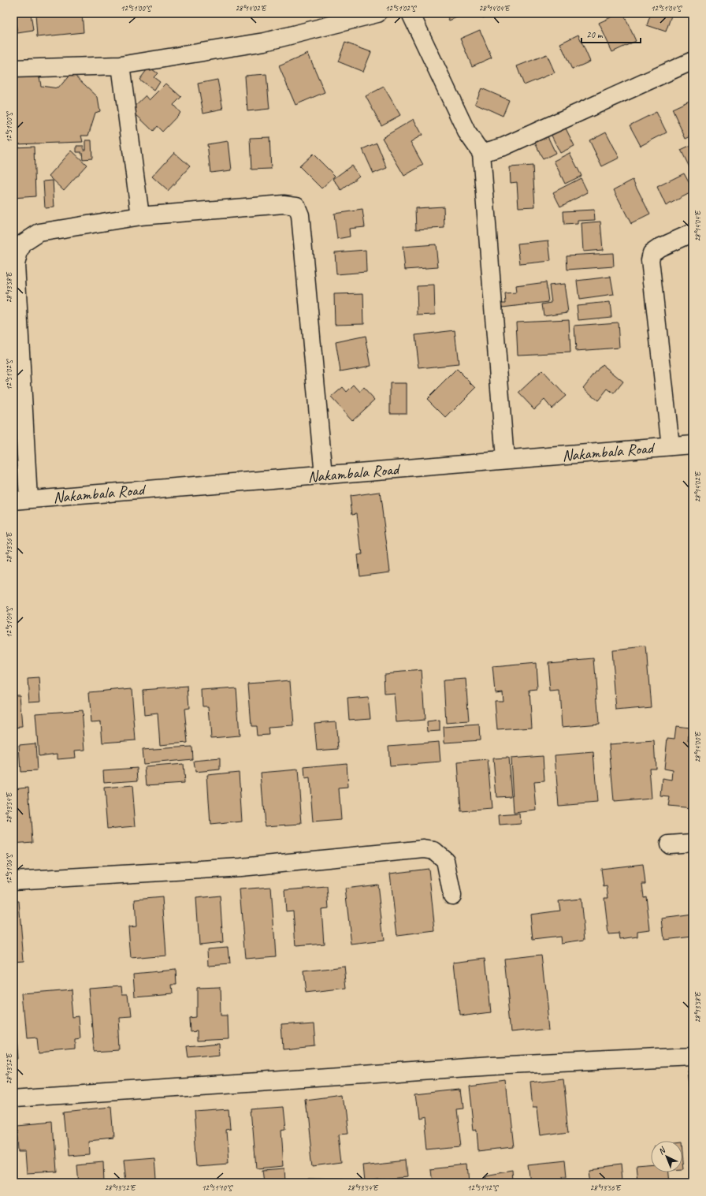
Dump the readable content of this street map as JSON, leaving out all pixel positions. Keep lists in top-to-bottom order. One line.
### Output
{"streets":{"street":["Nakambala Road"]},"scale_bar":"20 m","north":"top left","coordinates":["12°51'00\"S","28°14'02\"E","12°51'02\"S","28°14'04\"E","12°51'04\"S","28°13'58\"E","28°13'56\"E","28°14'00\"E","28°13'54\"E","12°51'06\"S","28°13'52\"E","12°51'10\"S","12°51'12\"S"]}
